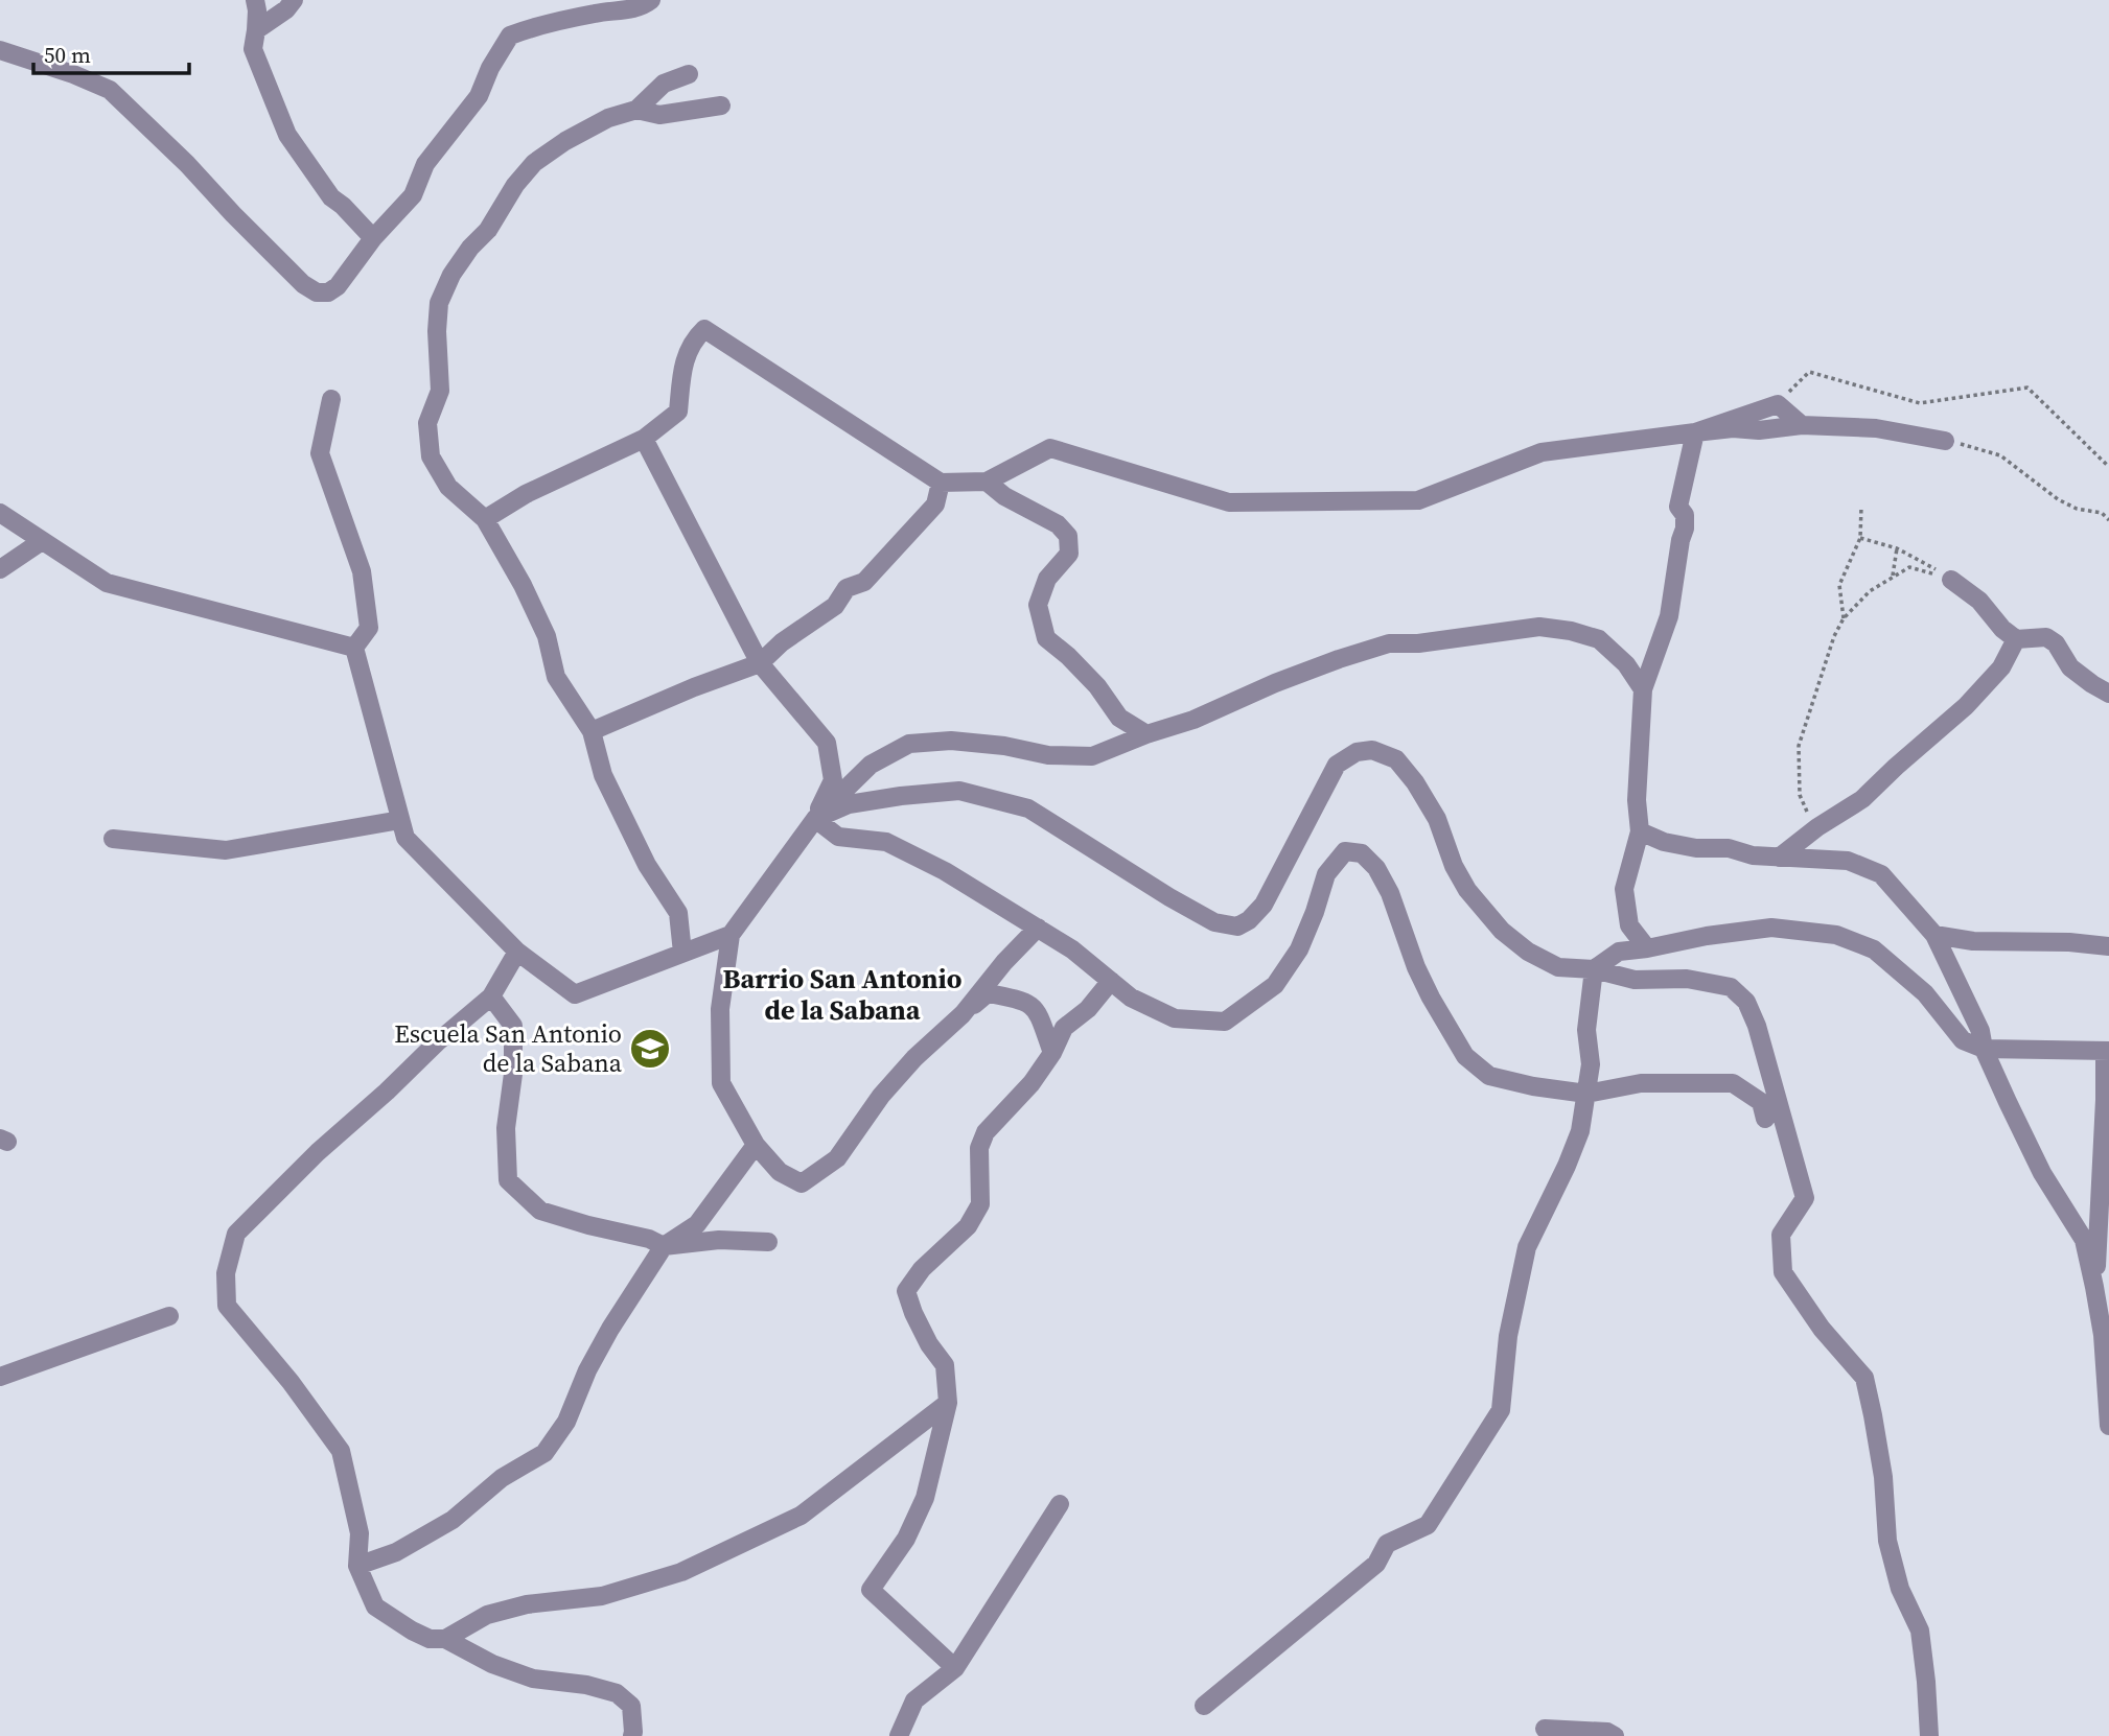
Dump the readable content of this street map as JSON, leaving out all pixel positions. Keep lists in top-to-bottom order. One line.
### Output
{"districts":["Barrio San Antonio de la Sabana"],"places":{"school or university":["Escuela San Antonio de la Sabana"]},"scale_bar":"50 m"}
